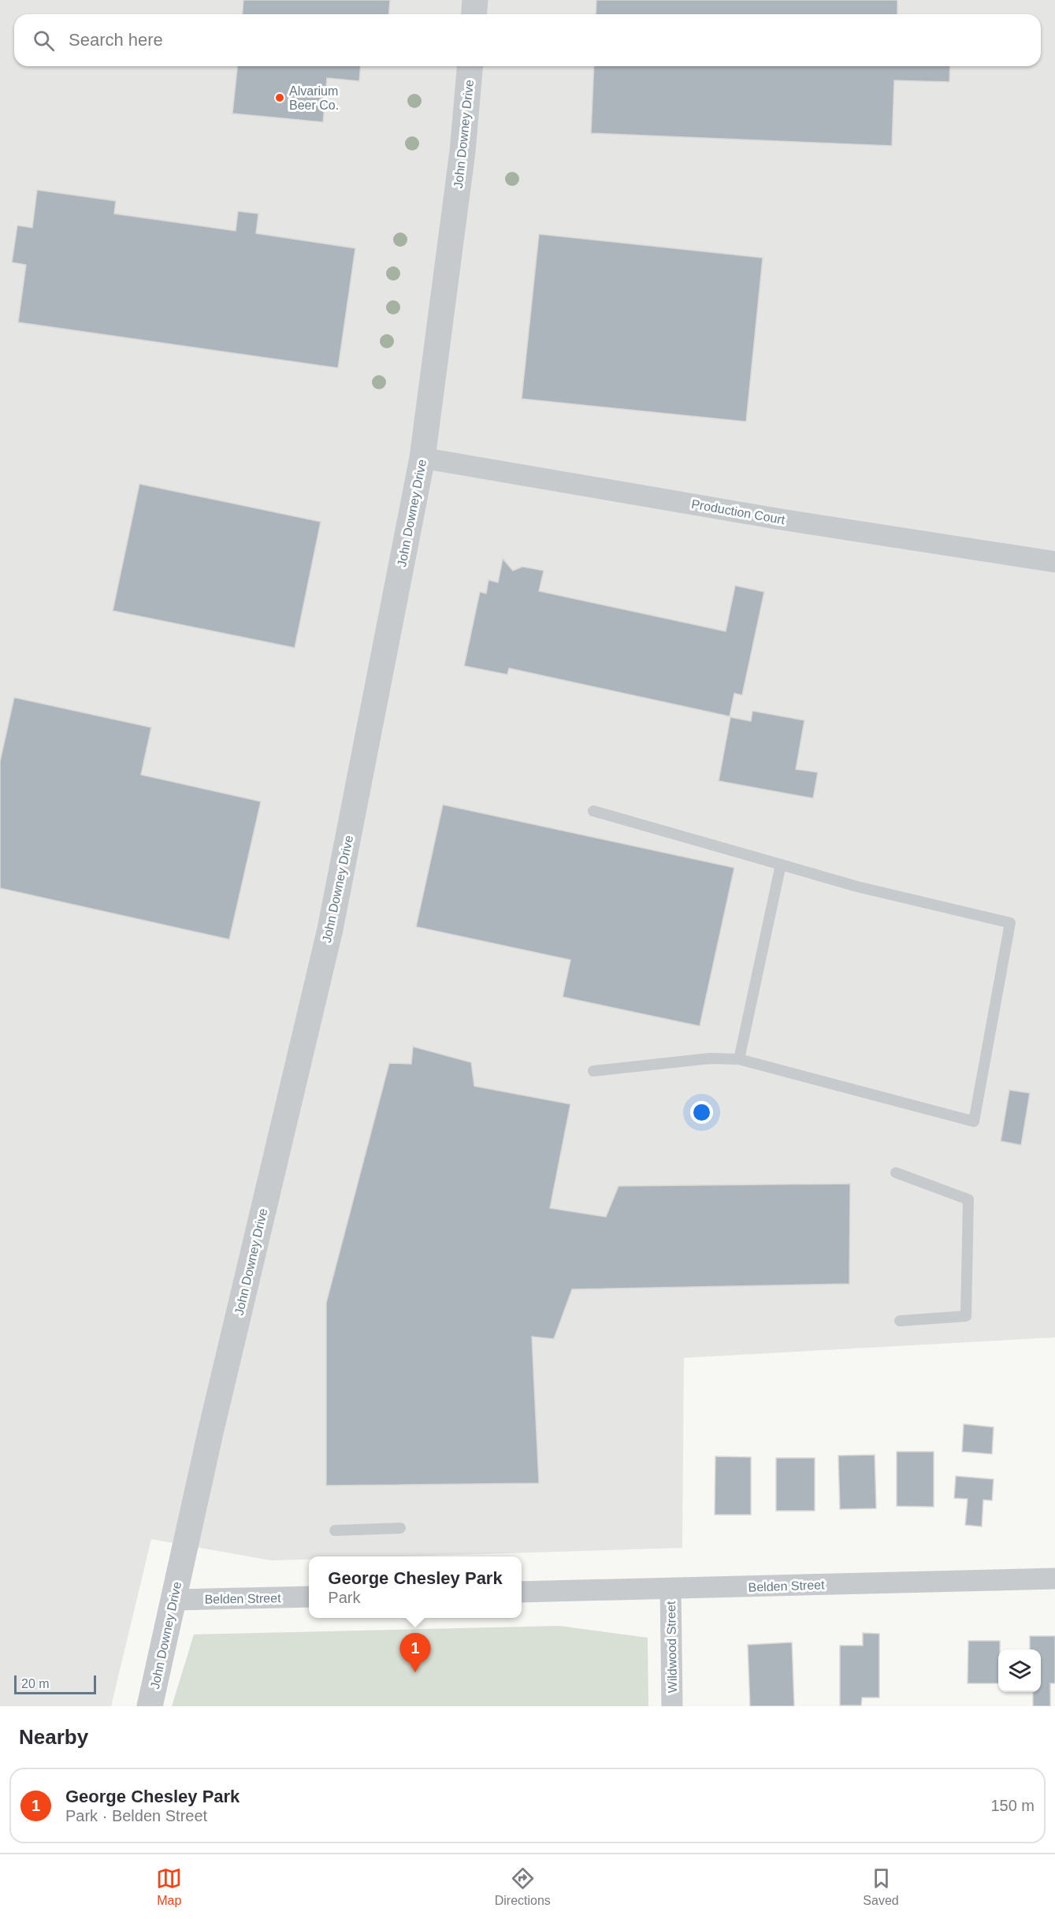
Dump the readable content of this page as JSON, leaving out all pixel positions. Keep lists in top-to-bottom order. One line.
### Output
{"streets":{"street":["John Downey Drive","Production Court","Belden Street","Wildwood Street"]},"crossings":[["John Downey Drive","Production Court"],["John Downey Drive","Belden Street"],["Belden Street","Wildwood Street"]],"places":["Alvarium Beer Co."],"scale_bar":"20 m","page":{"search":"Search here","popup":["George Chesley Park","Park"],"pins":"1","scale":"20 m","heading":"Nearby","list":[{"mark":"1","name":"George Chesley Park","note":"Park · Belden Street","value":"150 m"}],"nav":["Map","Directions","Saved"]}}
